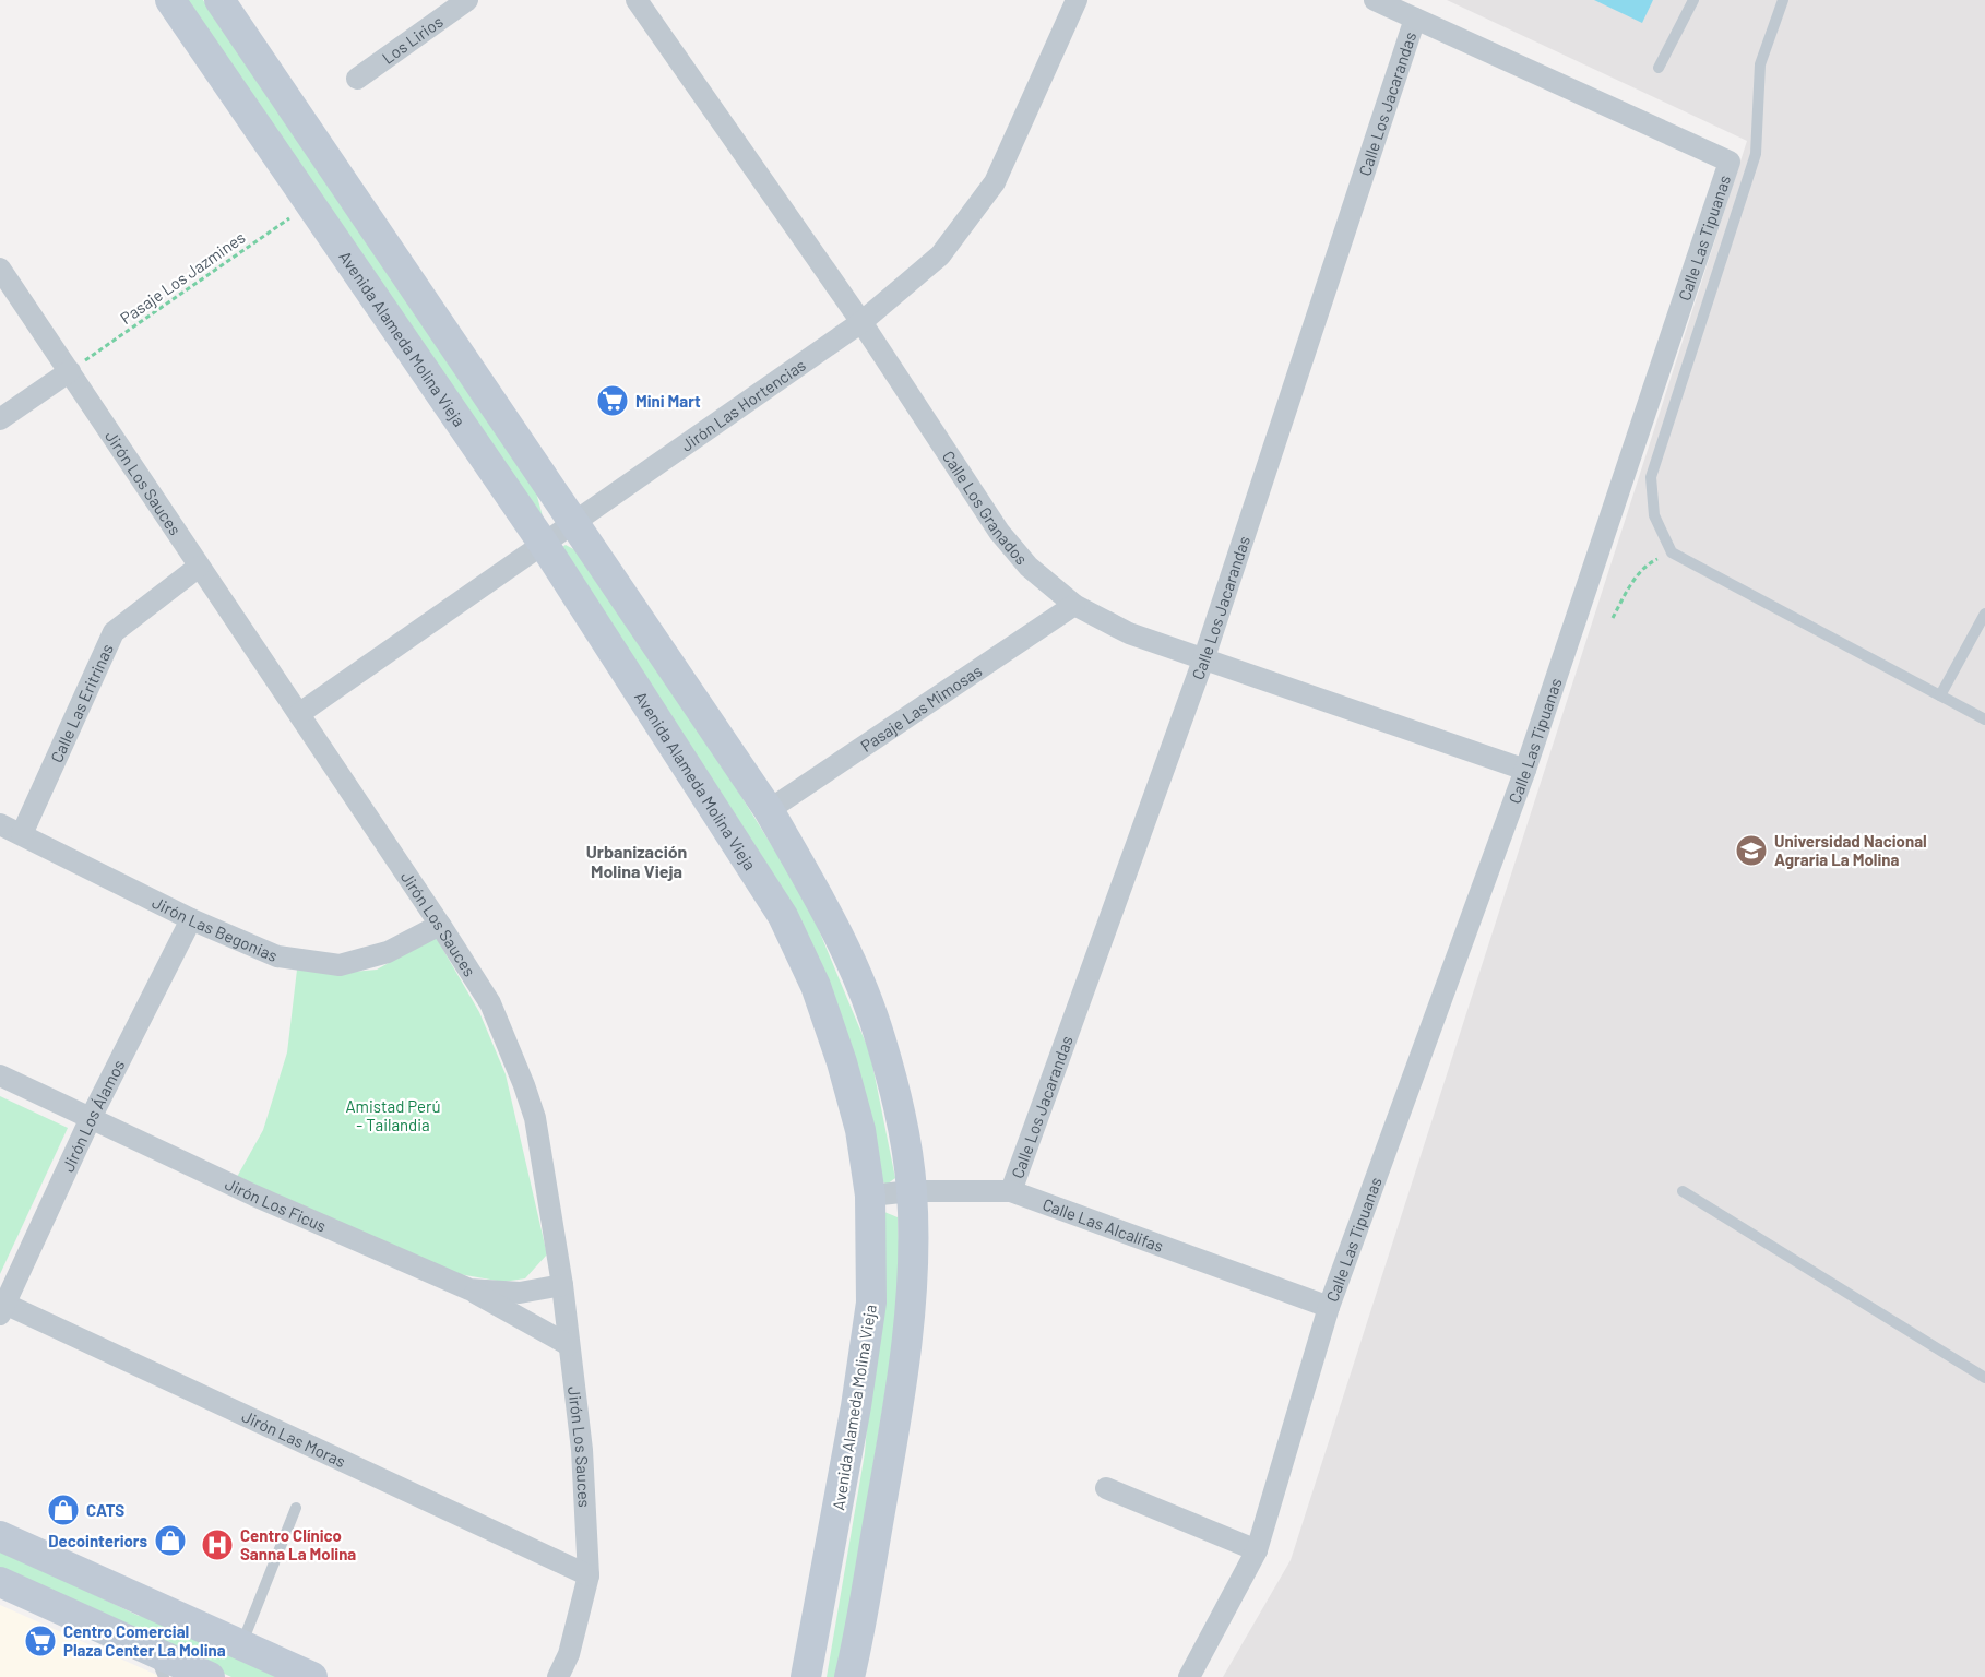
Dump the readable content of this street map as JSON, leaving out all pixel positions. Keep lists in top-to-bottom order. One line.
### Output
{"streets":{"street":["Los Lirios","Calle Los Jacarandas","Calle Las Tipuanas","Avenida Alameda Molina Vieja","Jirón Las Hortencias","Jirón Los Sauces","Calle Los Granados","Calle Las Eritrinas","Pasaje Las Mimosas","Jirón Las Begonias","Jirón Los Álamos","Jirón Los Ficus","Calle Las Alcalifas","Jirón Las Moras"],"path":["Pasaje Los Jazmines"]},"crossings":[["Calle Los Jacarandas","Calle Las Tipuanas"],["Calle Los Jacarandas","Calle Los Granados"],["Calle Los Jacarandas","Calle Las Alcalifas"],["Calle Las Tipuanas","Calle Los Granados"],["Calle Las Tipuanas","Calle Las Alcalifas"],["Pasaje Los Jazmines","Avenida Alameda Molina Vieja"],["Pasaje Los Jazmines","Jirón Los Sauces"],["Avenida Alameda Molina Vieja","Jirón Las Hortencias"],["Avenida Alameda Molina Vieja","Calle Las Alcalifas"],["Jirón Las Hortencias","Jirón Los Sauces"],["Jirón Las Hortencias","Calle Los Granados"],["Jirón Los Sauces","Calle Las Eritrinas"],["Jirón Los Sauces","Jirón Las Begonias"],["Jirón Los Sauces","Jirón Los Ficus"],["Jirón Los Sauces","Jirón Las Moras"],["Calle Los Granados","Pasaje Las Mimosas"],["Calle Las Eritrinas","Jirón Las Begonias"],["Jirón Las Begonias","Jirón Los Álamos"],["Jirón Los Álamos","Jirón Los Ficus"],["Jirón Los Álamos","Jirón Las Moras"]],"districts":["Urbanización Molina Vieja"],"parks":["Amistad Perú - Tailandia"],"places":{"supermarket":["Mini Mart","Centro Comercial Plaza Center La Molina"],"school or university":["Universidad Nacional Agraria La Molina"],"shop":["CATS","Decointeriors"],"hospital":["Centro Clínico Sanna La Molina"]}}
